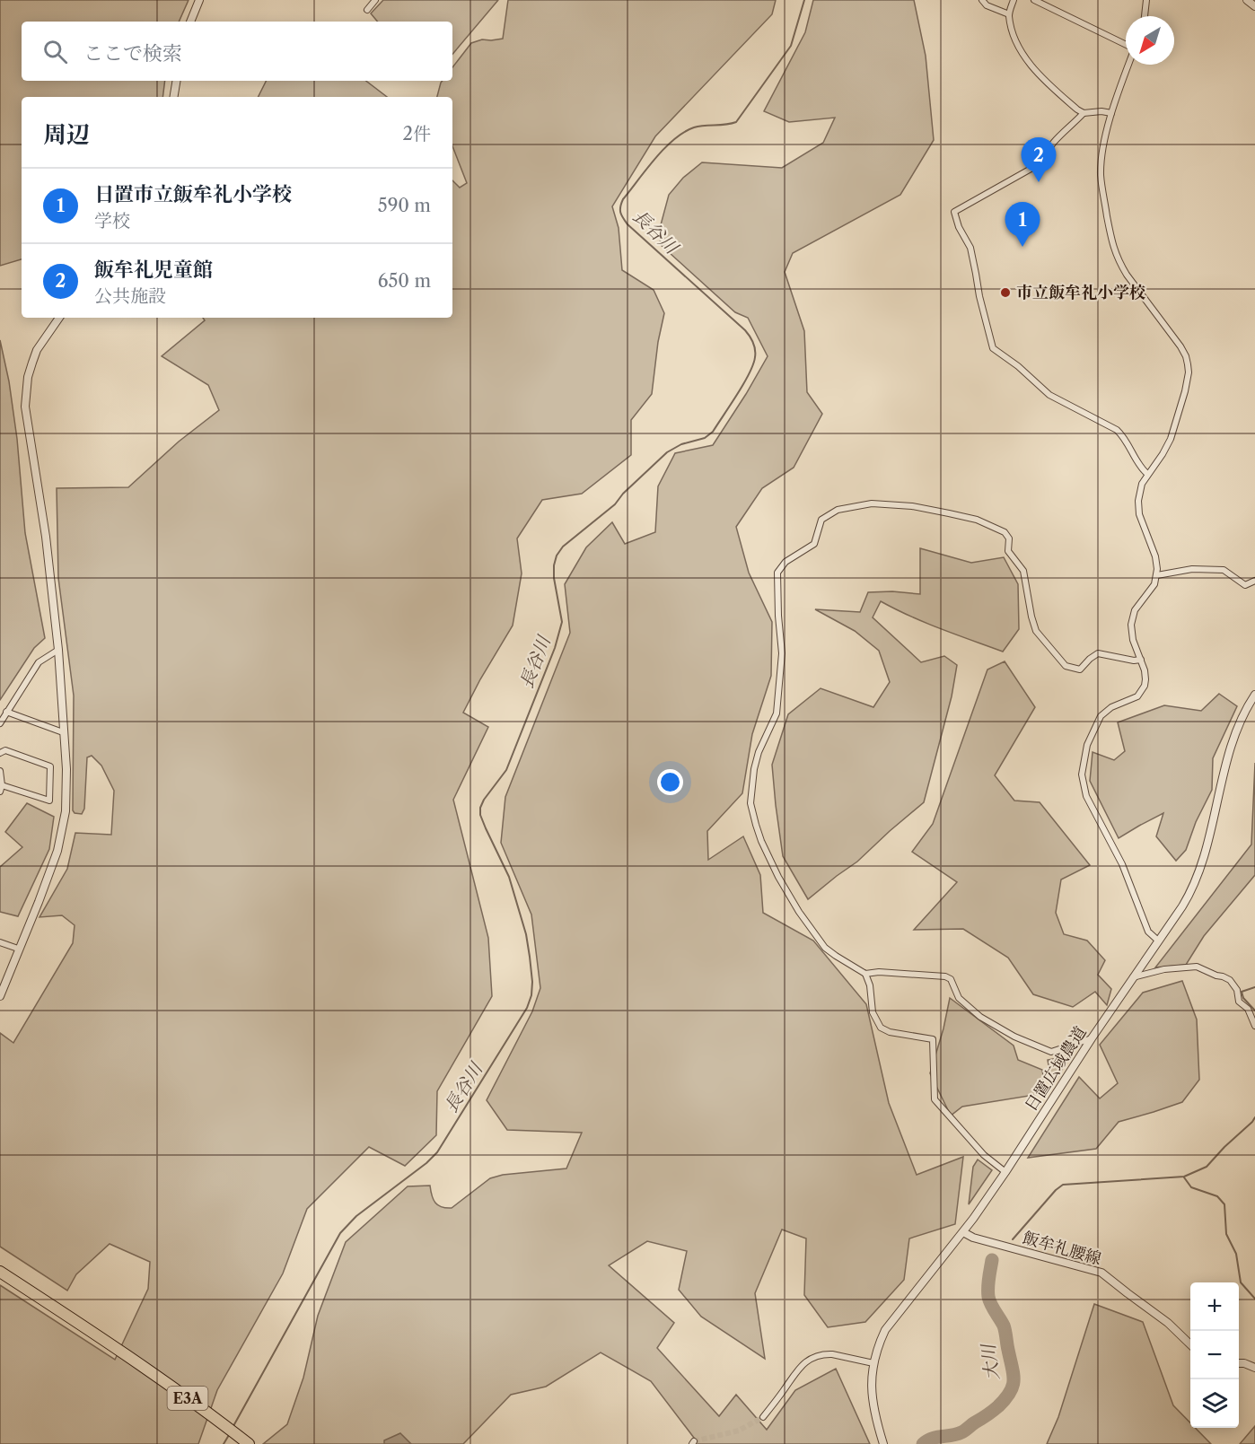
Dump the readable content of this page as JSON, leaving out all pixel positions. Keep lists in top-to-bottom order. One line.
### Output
{"streets":{"highway":["E3A"],"street":["日置広域農道","飯牟礼腰線"]},"crossings":[["日置広域農道","飯牟礼腰線"]],"water":["長谷川","大川"],"places":["市立飯牟礼小学校"],"north":"bottom left","page":{"search":"ここで検索","heading":["周辺","2件"],"pins":["2","1"],"list":[{"mark":"1","name":"日置市立飯牟礼小学校","note":"学校","value":"590 m"},{"mark":"2","name":"飯牟礼児童館","note":"公共施設","value":"650 m"}],"map_buttons":["+","−"]}}
